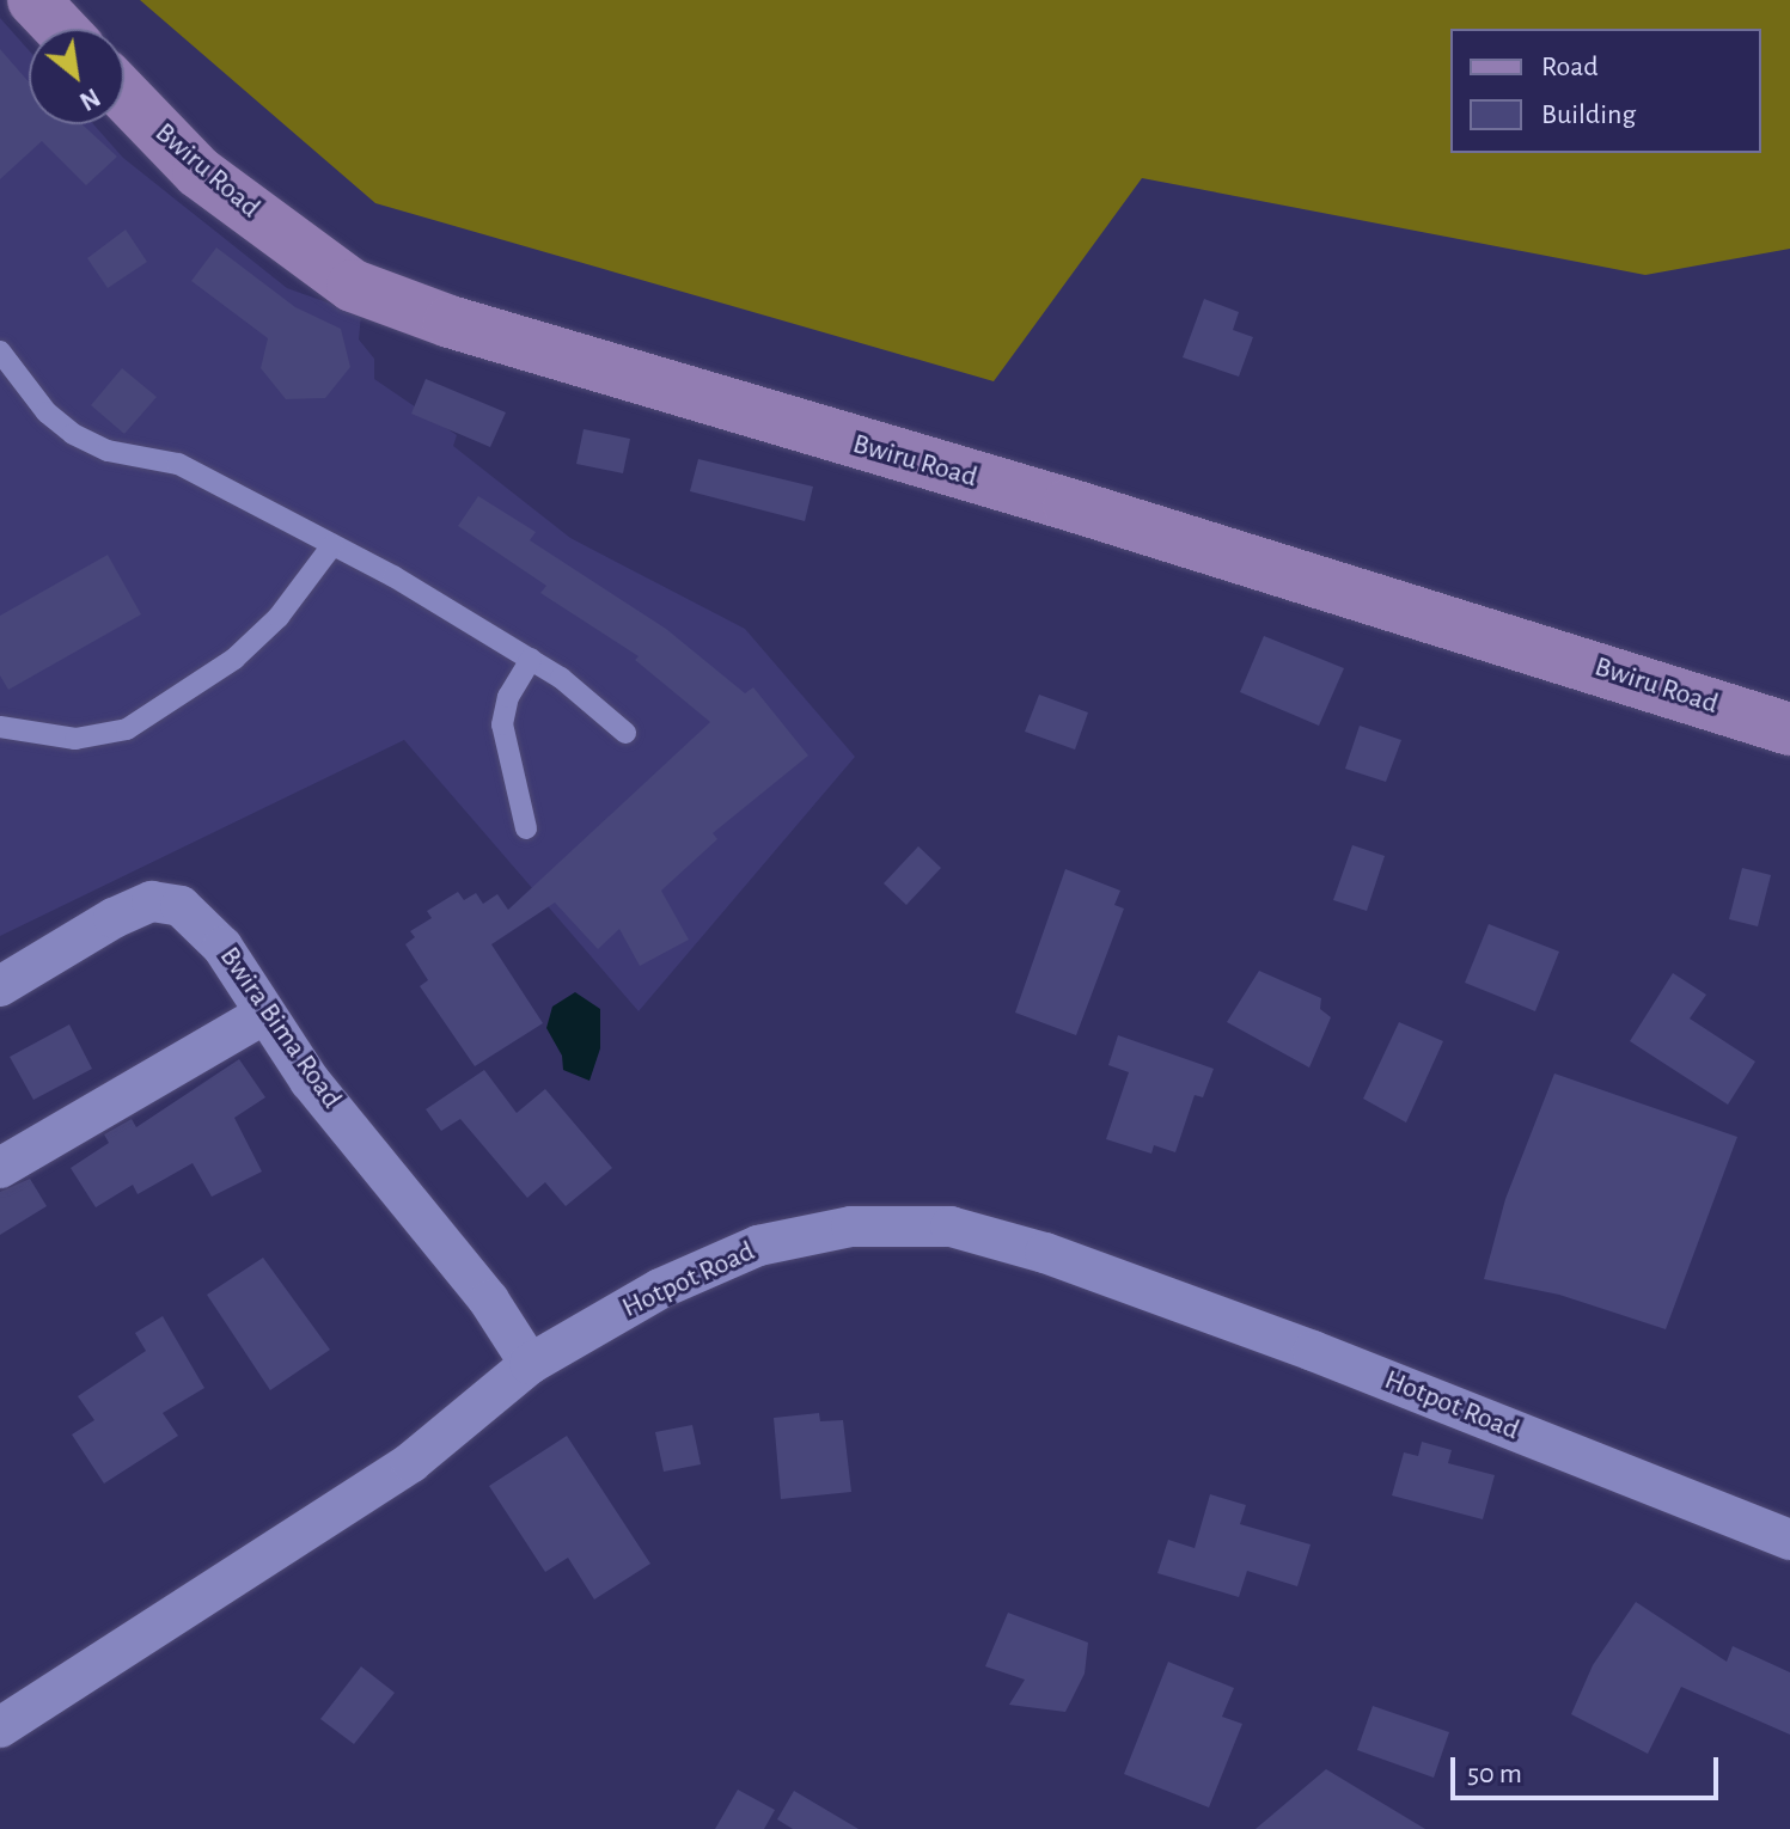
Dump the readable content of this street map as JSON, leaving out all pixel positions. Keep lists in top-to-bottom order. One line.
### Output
{"streets":{"main road":["Bwiru Road"],"street":["Bwira Bima Road","Hotpot Road"]},"crossings":[["Bwira Bima Road","Hotpot Road"]],"legend":["Road","Building"],"scale_bar":"50 m","north":"bottom right"}
